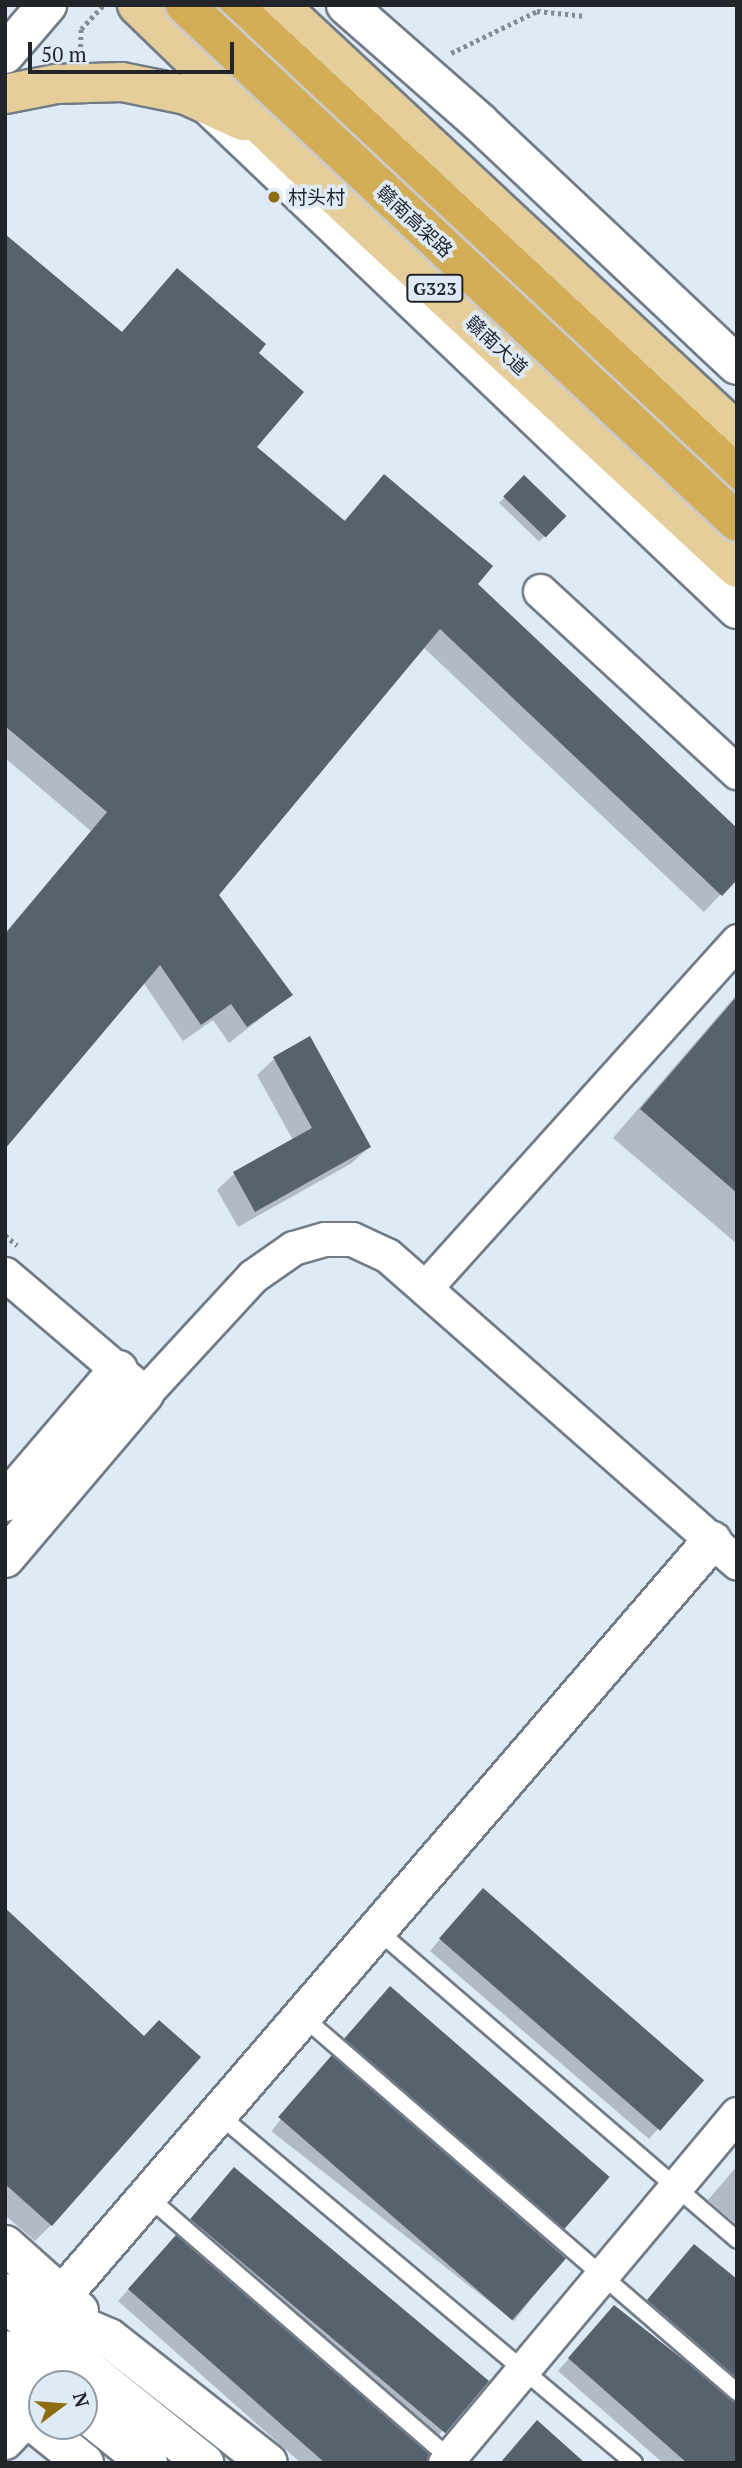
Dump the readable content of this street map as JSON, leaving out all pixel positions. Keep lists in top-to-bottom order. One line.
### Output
{"streets":{"highway":["赣南高架路"],"main road":["G323","赣南大道"]},"places":["村头村"],"scale_bar":"50 m","north":"right"}
